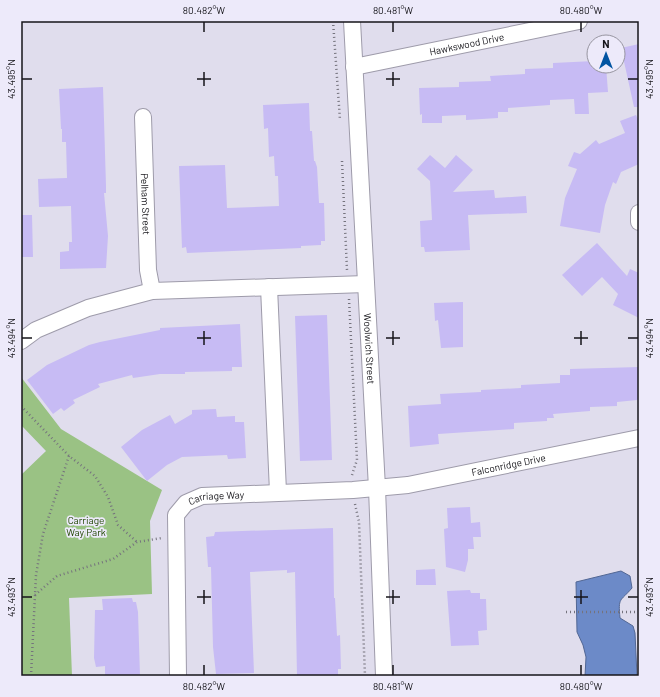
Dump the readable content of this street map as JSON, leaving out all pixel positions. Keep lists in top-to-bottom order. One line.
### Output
{"streets":{"street":["Hawkswood Drive","Pelham Street","Woolwich Street","Falconridge Drive","Carriage Way"]},"crossings":[["Hawkswood Drive","Woolwich Street"],["Woolwich Street","Falconridge Drive"],["Woolwich Street","Carriage Way"],["Falconridge Drive","Carriage Way"]],"parks":["Carriage Way Park"],"north":"top","coordinates":["80.482°W","80.481°W","80.480°W","43.495°N","43.494°N","43.493°N"]}
